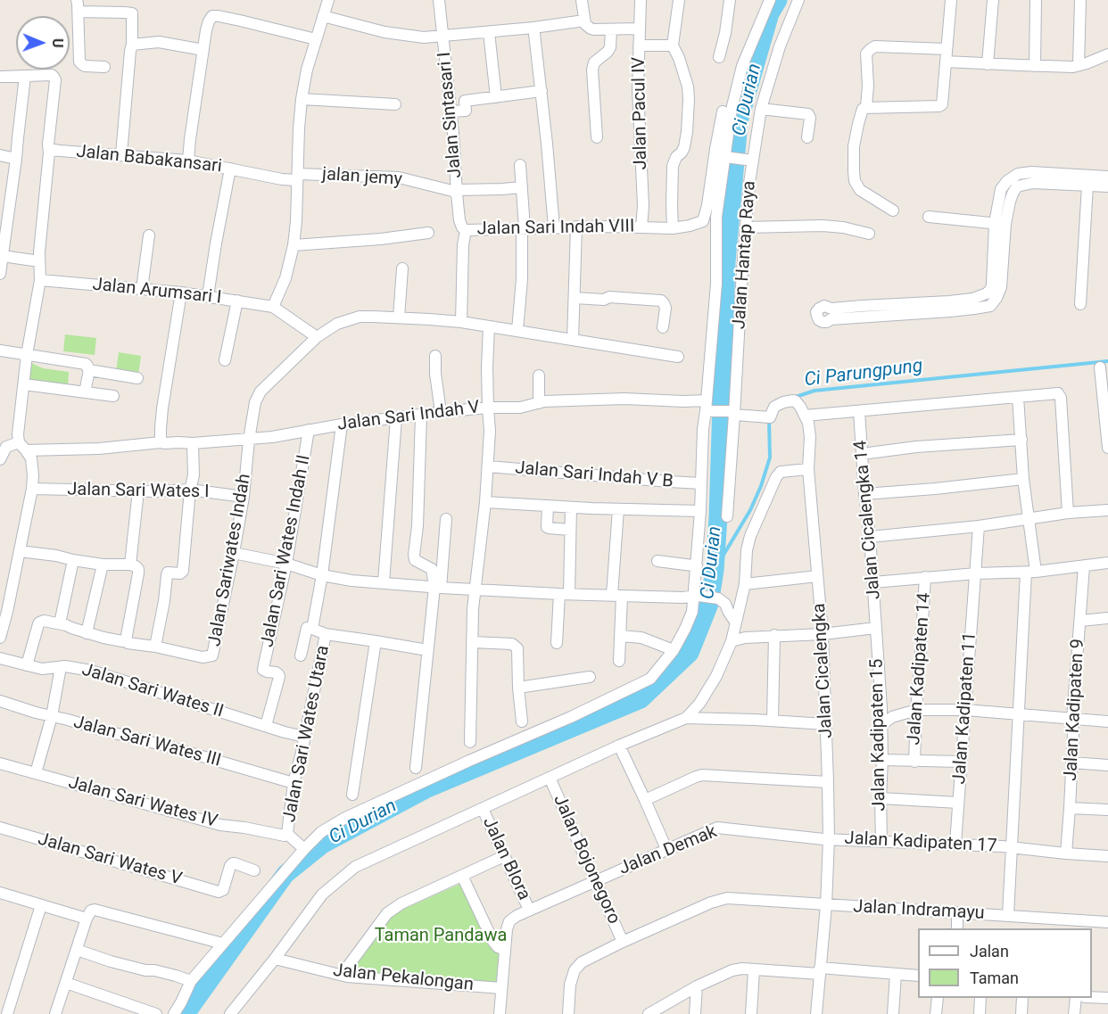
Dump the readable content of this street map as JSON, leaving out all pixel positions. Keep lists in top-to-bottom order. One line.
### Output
{"streets":{"street":["Jalan Pacul IV","Jalan Sintasari I","Jalan Babakansari","jalan jemy","Jalan Sari Indah VIII","Jalan Hantap Raya","Jalan Arumsari I","Jalan Sari Indah V","Jalan Sari Indah V B","Jalan Sari Wates I","Jalan Cicalengka 14","Jalan Sari Wates Indah II","Jalan Sariwates Indah","Jalan Kadipaten 14","Jalan Cicalengka","Jalan Sari Wates II","Jalan Kadipaten 11","Jalan Kadipaten 9","Jalan Sari Wates Utara","Jalan Kadipaten 15","Jalan Sari Wates III","Jalan Sari Wates IV","Jalan Kadipaten 17","Jalan Demak","Jalan Blora","Jalan Sari Wates V","Jalan Bojonegoro","Jalan Indramayu","Jalan Pekalongan"]},"crossings":[["Jalan Pacul IV","Jalan Sari Indah VIII"],["Jalan Sintasari I","jalan jemy"],["Jalan Sintasari I","Jalan Sari Indah VIII"],["Jalan Babakansari","jalan jemy"],["Jalan Sari Indah VIII","Jalan Sariwates Indah"],["Jalan Sari Indah V","Jalan Sari Wates Indah II"],["Jalan Sari Indah V","Jalan Sariwates Indah"],["Jalan Sari Wates I","Jalan Sariwates Indah"],["Jalan Cicalengka 14","Jalan Kadipaten 15"],["Jalan Sari Wates Indah II","Jalan Sari Wates II"],["Jalan Cicalengka","Jalan Kadipaten 17"],["Jalan Cicalengka","Jalan Demak"],["Jalan Cicalengka","Jalan Indramayu"],["Jalan Sari Wates II","Jalan Sari Wates Utara"],["Jalan Kadipaten 11","Jalan Kadipaten 17"],["Jalan Kadipaten 9","Jalan Kadipaten 17"],["Jalan Sari Wates Utara","Jalan Sari Wates III"],["Jalan Sari Wates Utara","Jalan Sari Wates IV"],["Jalan Kadipaten 15","Jalan Kadipaten 17"],["Jalan Kadipaten 17","Jalan Demak"],["Jalan Demak","Jalan Blora"],["Jalan Demak","Jalan Bojonegoro"],["Jalan Bojonegoro","Jalan Indramayu"]],"water":["Ci Durian","Ci Parungpung"],"parks":["Taman Pandawa"],"legend":["Jalan","Taman"],"north":"right"}
